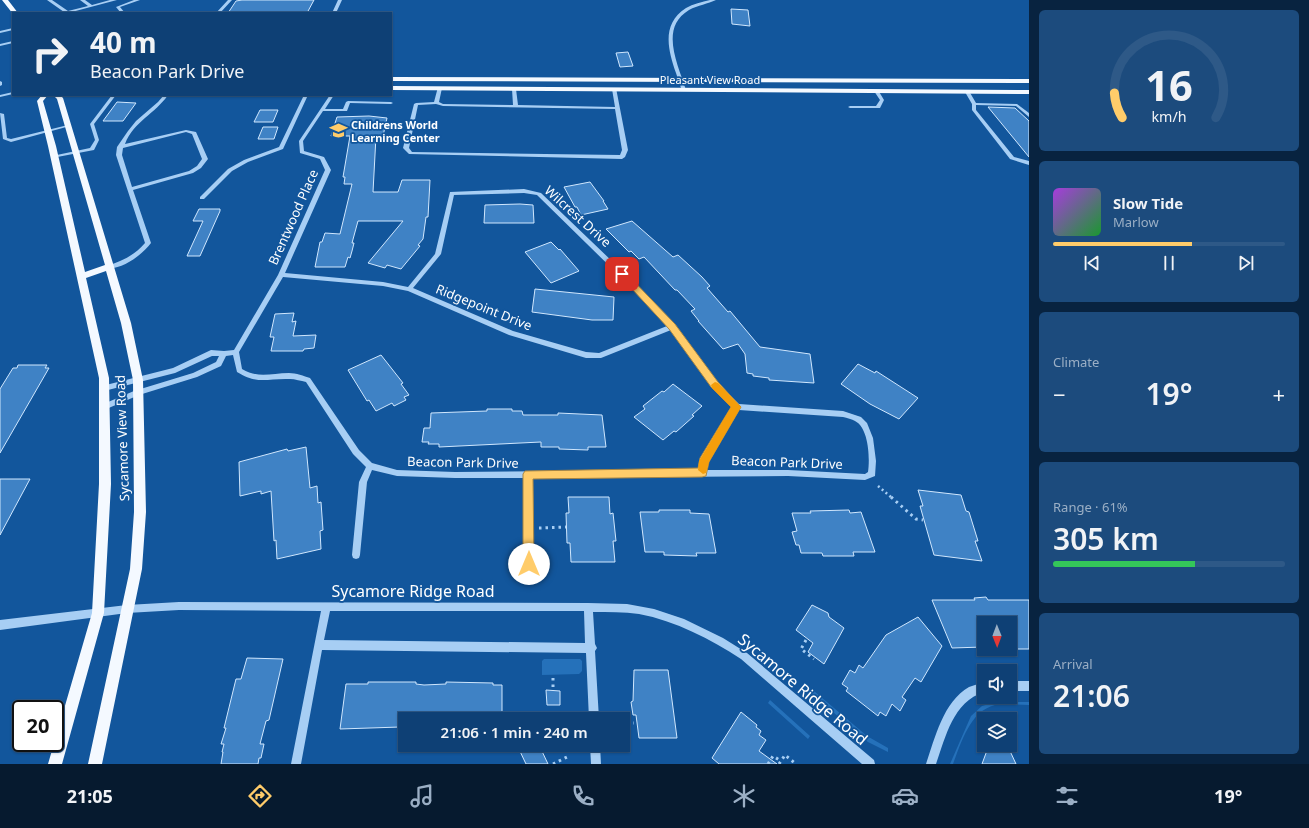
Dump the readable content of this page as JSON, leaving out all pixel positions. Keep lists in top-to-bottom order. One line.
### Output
{"streets":{"main road":["Pleasant View Road","Sycamore View Road"],"street":["Wilcrest Drive","Brentwood Place","Ridgepoint Drive","Beacon Park Drive","Sycamore Ridge Road"]},"crossings":[["Wilcrest Drive","Ridgepoint Drive"],["Wilcrest Drive","Beacon Park Drive"],["Brentwood Place","Ridgepoint Drive"],["Sycamore View Road","Sycamore Ridge Road"]],"places":{"school or university":["Childrens World Learning Center"]},"north":"bottom","page":{"turn":["40 m","Beacon Park Drive"],"song":["Slow Tide","Marlow"],"tile":["Climate",["Range · 61%","305 km"],["Arrival","21:06"]],"heat":["−","19°","+"],"limit":"20","trip":"21:06 · 1 min · 240 m","tabs":["21:05","19°"],"gauge":["16","km/h"]}}
